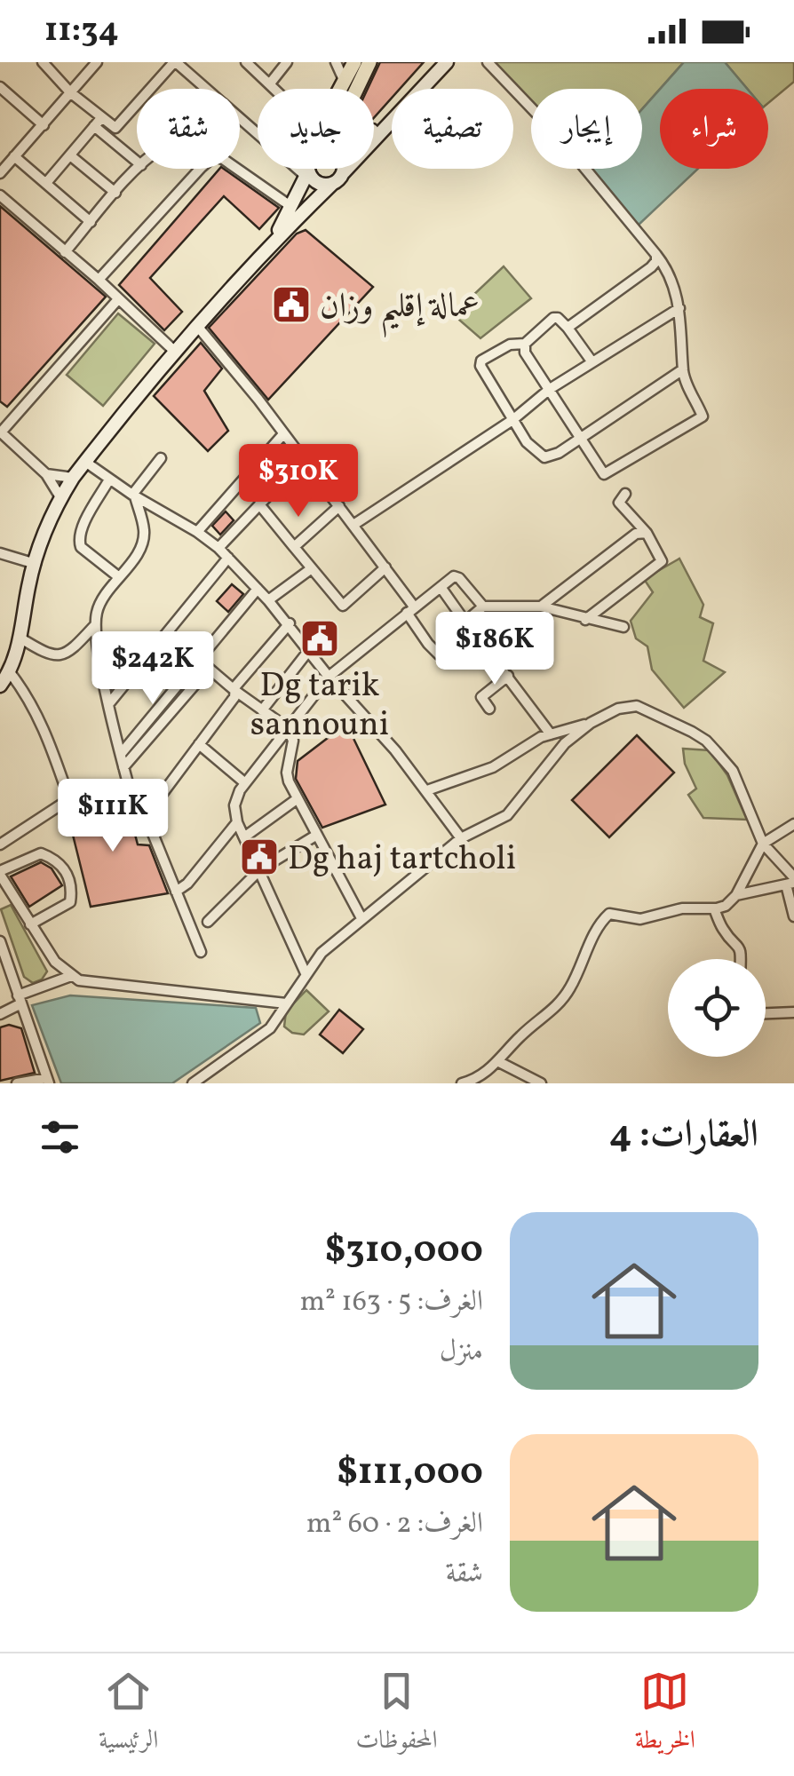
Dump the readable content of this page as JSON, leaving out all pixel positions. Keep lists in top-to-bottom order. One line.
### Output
{"places":{"public building":["عمالة إقليم وزان","Dg tarik sannouni","Dg haj tartcholi"]},"page":{"status":"11:34","chip":["شراء","إيجار","تصفية","جديد","شقة"],"price":["$310K","$186K","$242K","$111K"],"heading":"العقارات: 4","list":[{"name":"$310,000","note":"الغرف: 5 · 163 m² · منزل"},{"name":"$111,000","note":"الغرف: 2 · 60 m² · شقة"}],"tabs":["الخريطة","المحفوظات","الرئيسية"]}}
